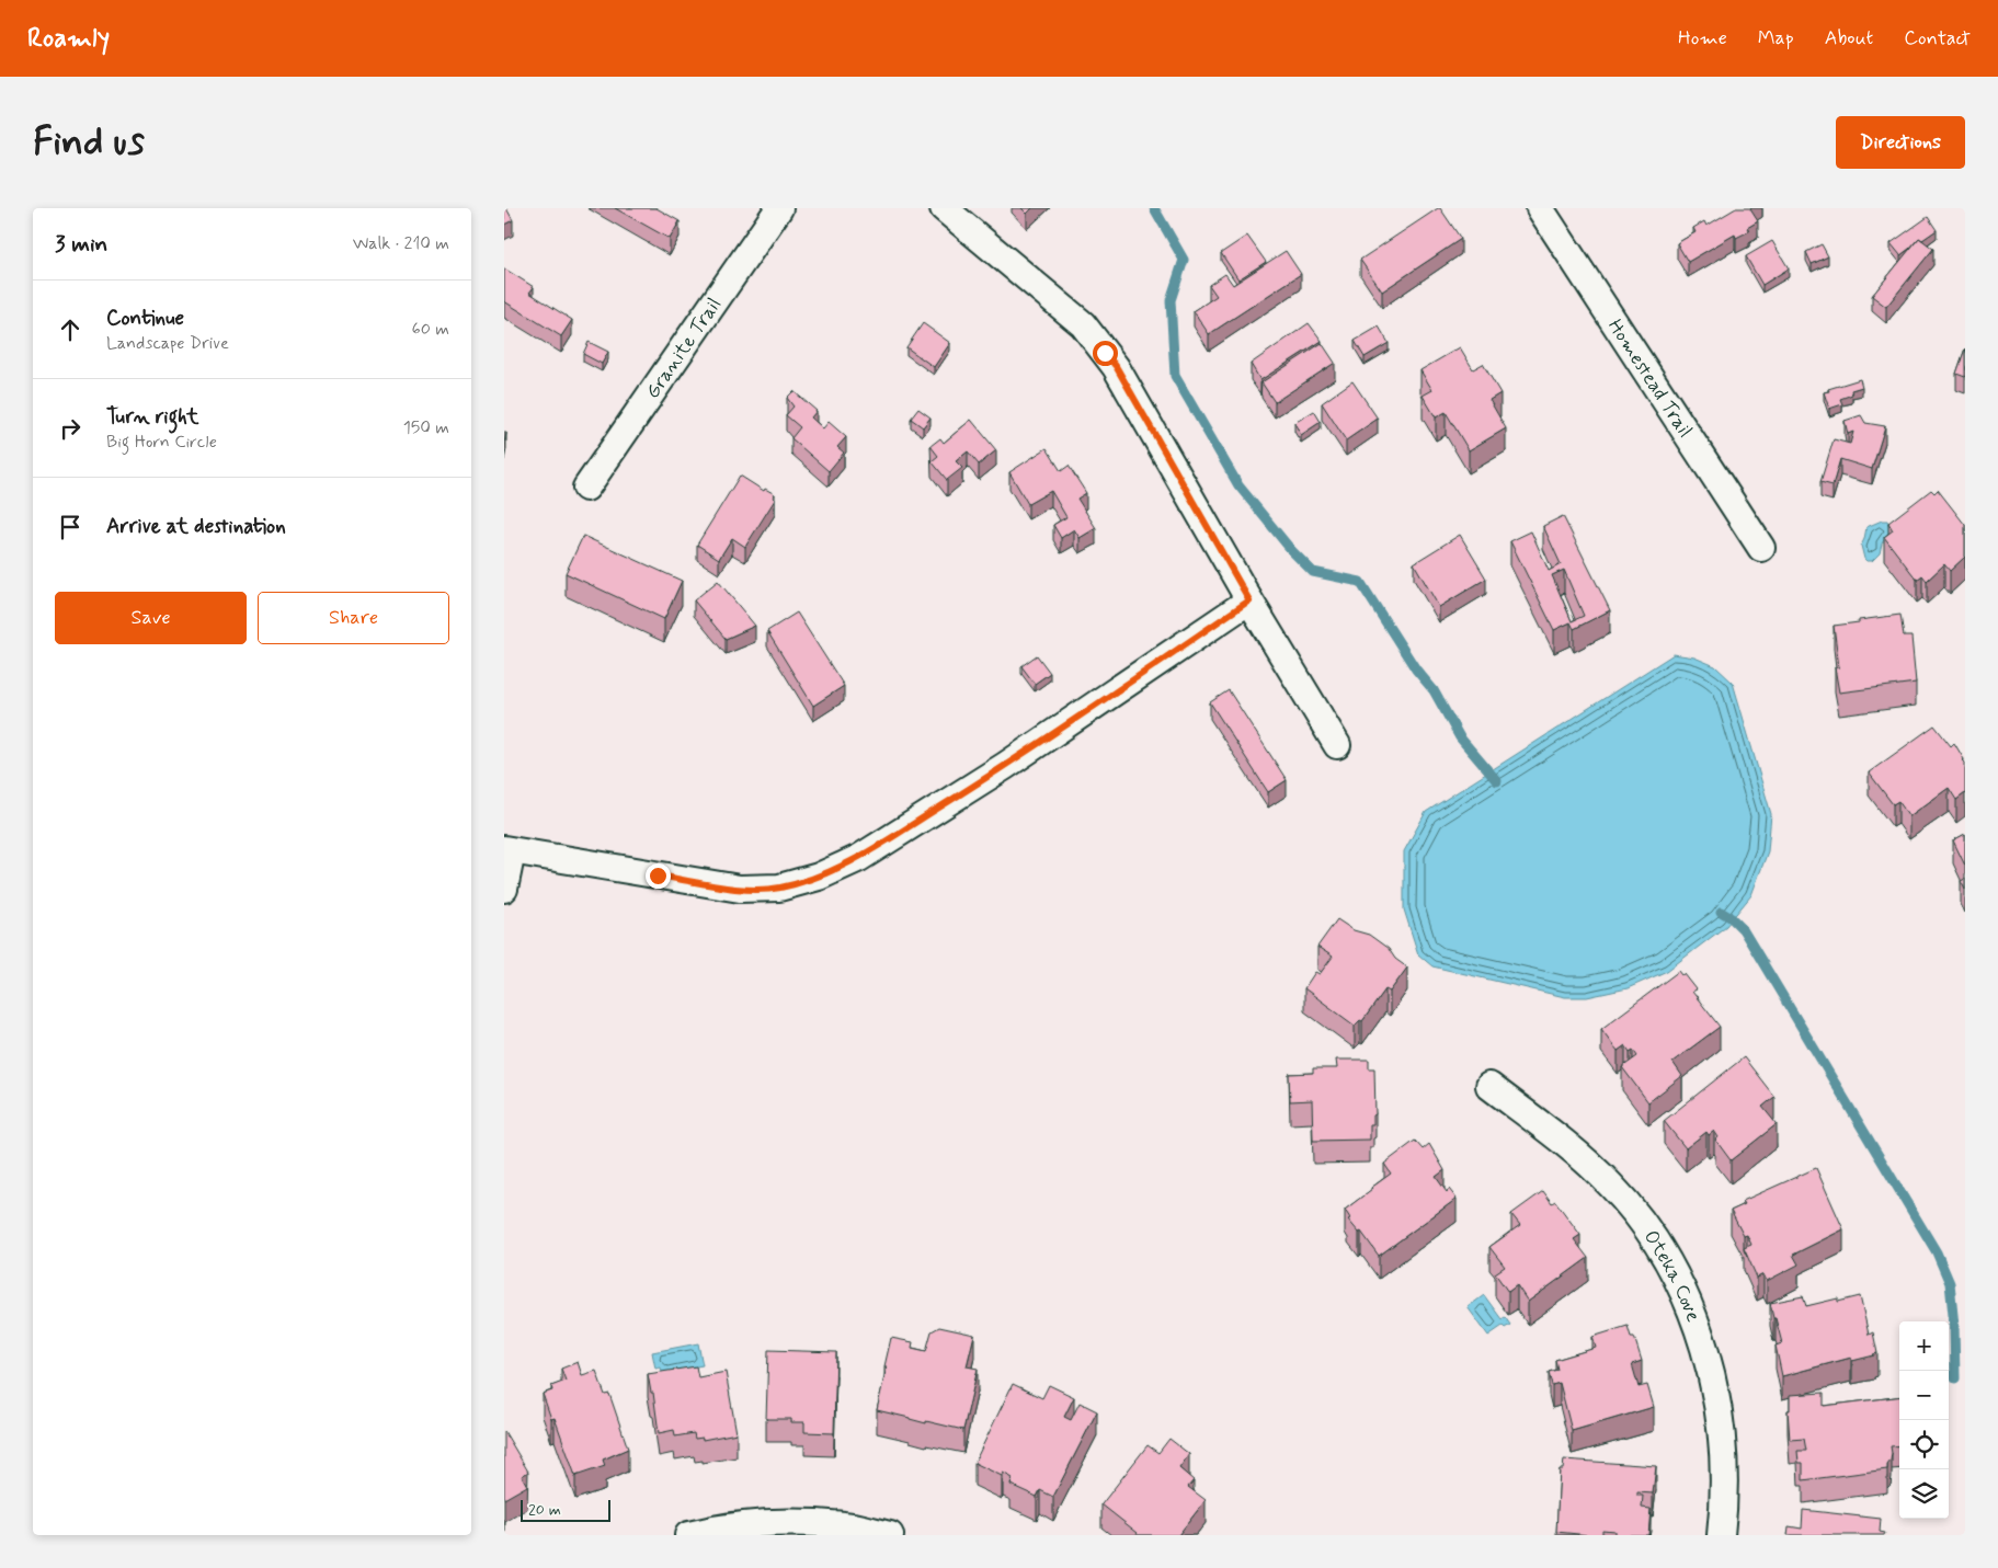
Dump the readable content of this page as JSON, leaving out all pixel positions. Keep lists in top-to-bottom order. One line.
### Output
{"streets":{"street":["Granite Trail","Homestead Trail","Oteka Cove"]},"scale_bar":"20 m","page":{"header":"Roamly","nav":["Home","Map","About","Contact"],"buttons":["Directions",["Save","Share"]],"title":"Find us","heading":["3 min","Walk · 210 m"],"list":[["Continue","Landscape Drive","60 m"],["Turn right","Big Horn Circle","150 m"],"Arrive at destination"],"map_buttons":["+","−"],"scale":"20 m"}}
